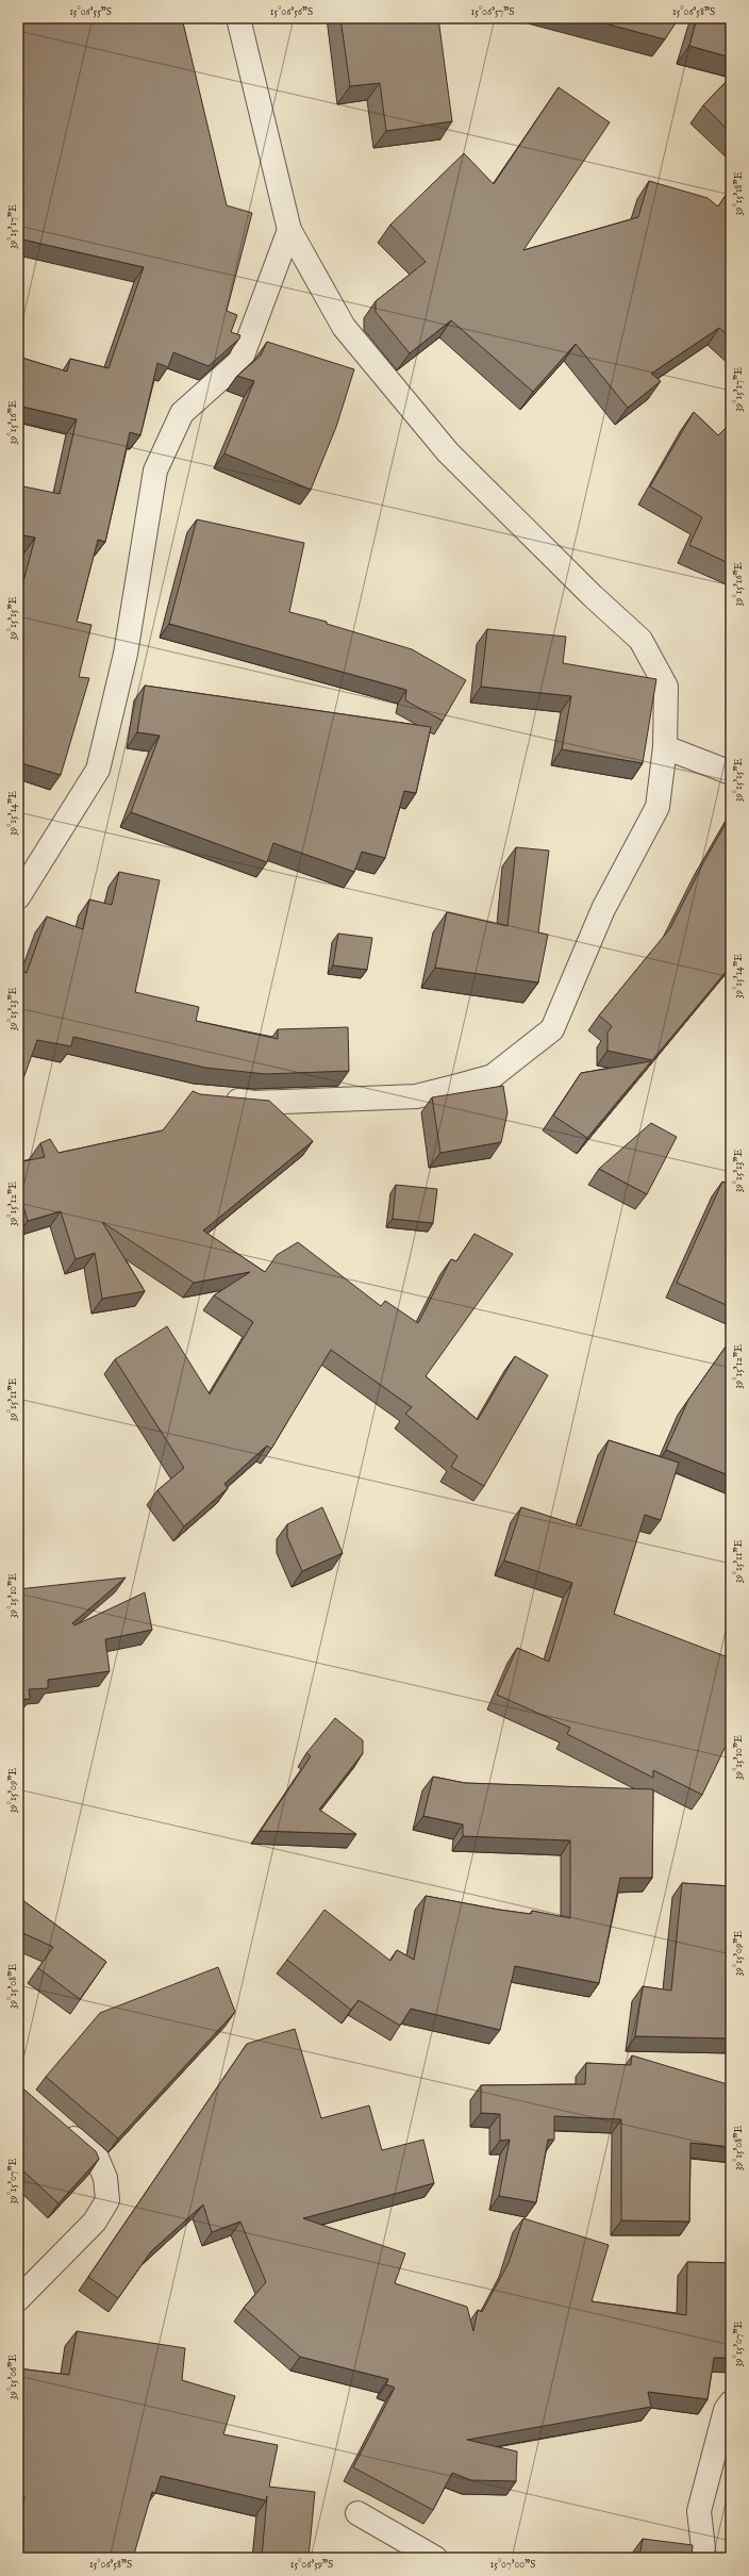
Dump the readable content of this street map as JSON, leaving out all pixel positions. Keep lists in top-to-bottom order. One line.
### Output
{"coordinates":["15°06'55\"S","15°06'56\"S","15°06'57\"S","15°06'58\"S","39°15'18\"E","39°15'17\"E","39°15'16\"E","39°15'15\"E","39°15'14\"E","39°15'13\"E","39°15'12\"E","39°15'11\"E","39°15'10\"E","39°15'09\"E","39°15'08\"E","39°15'07\"E","39°15'06\"E","15°06'59\"S","15°07'00\"S"]}
